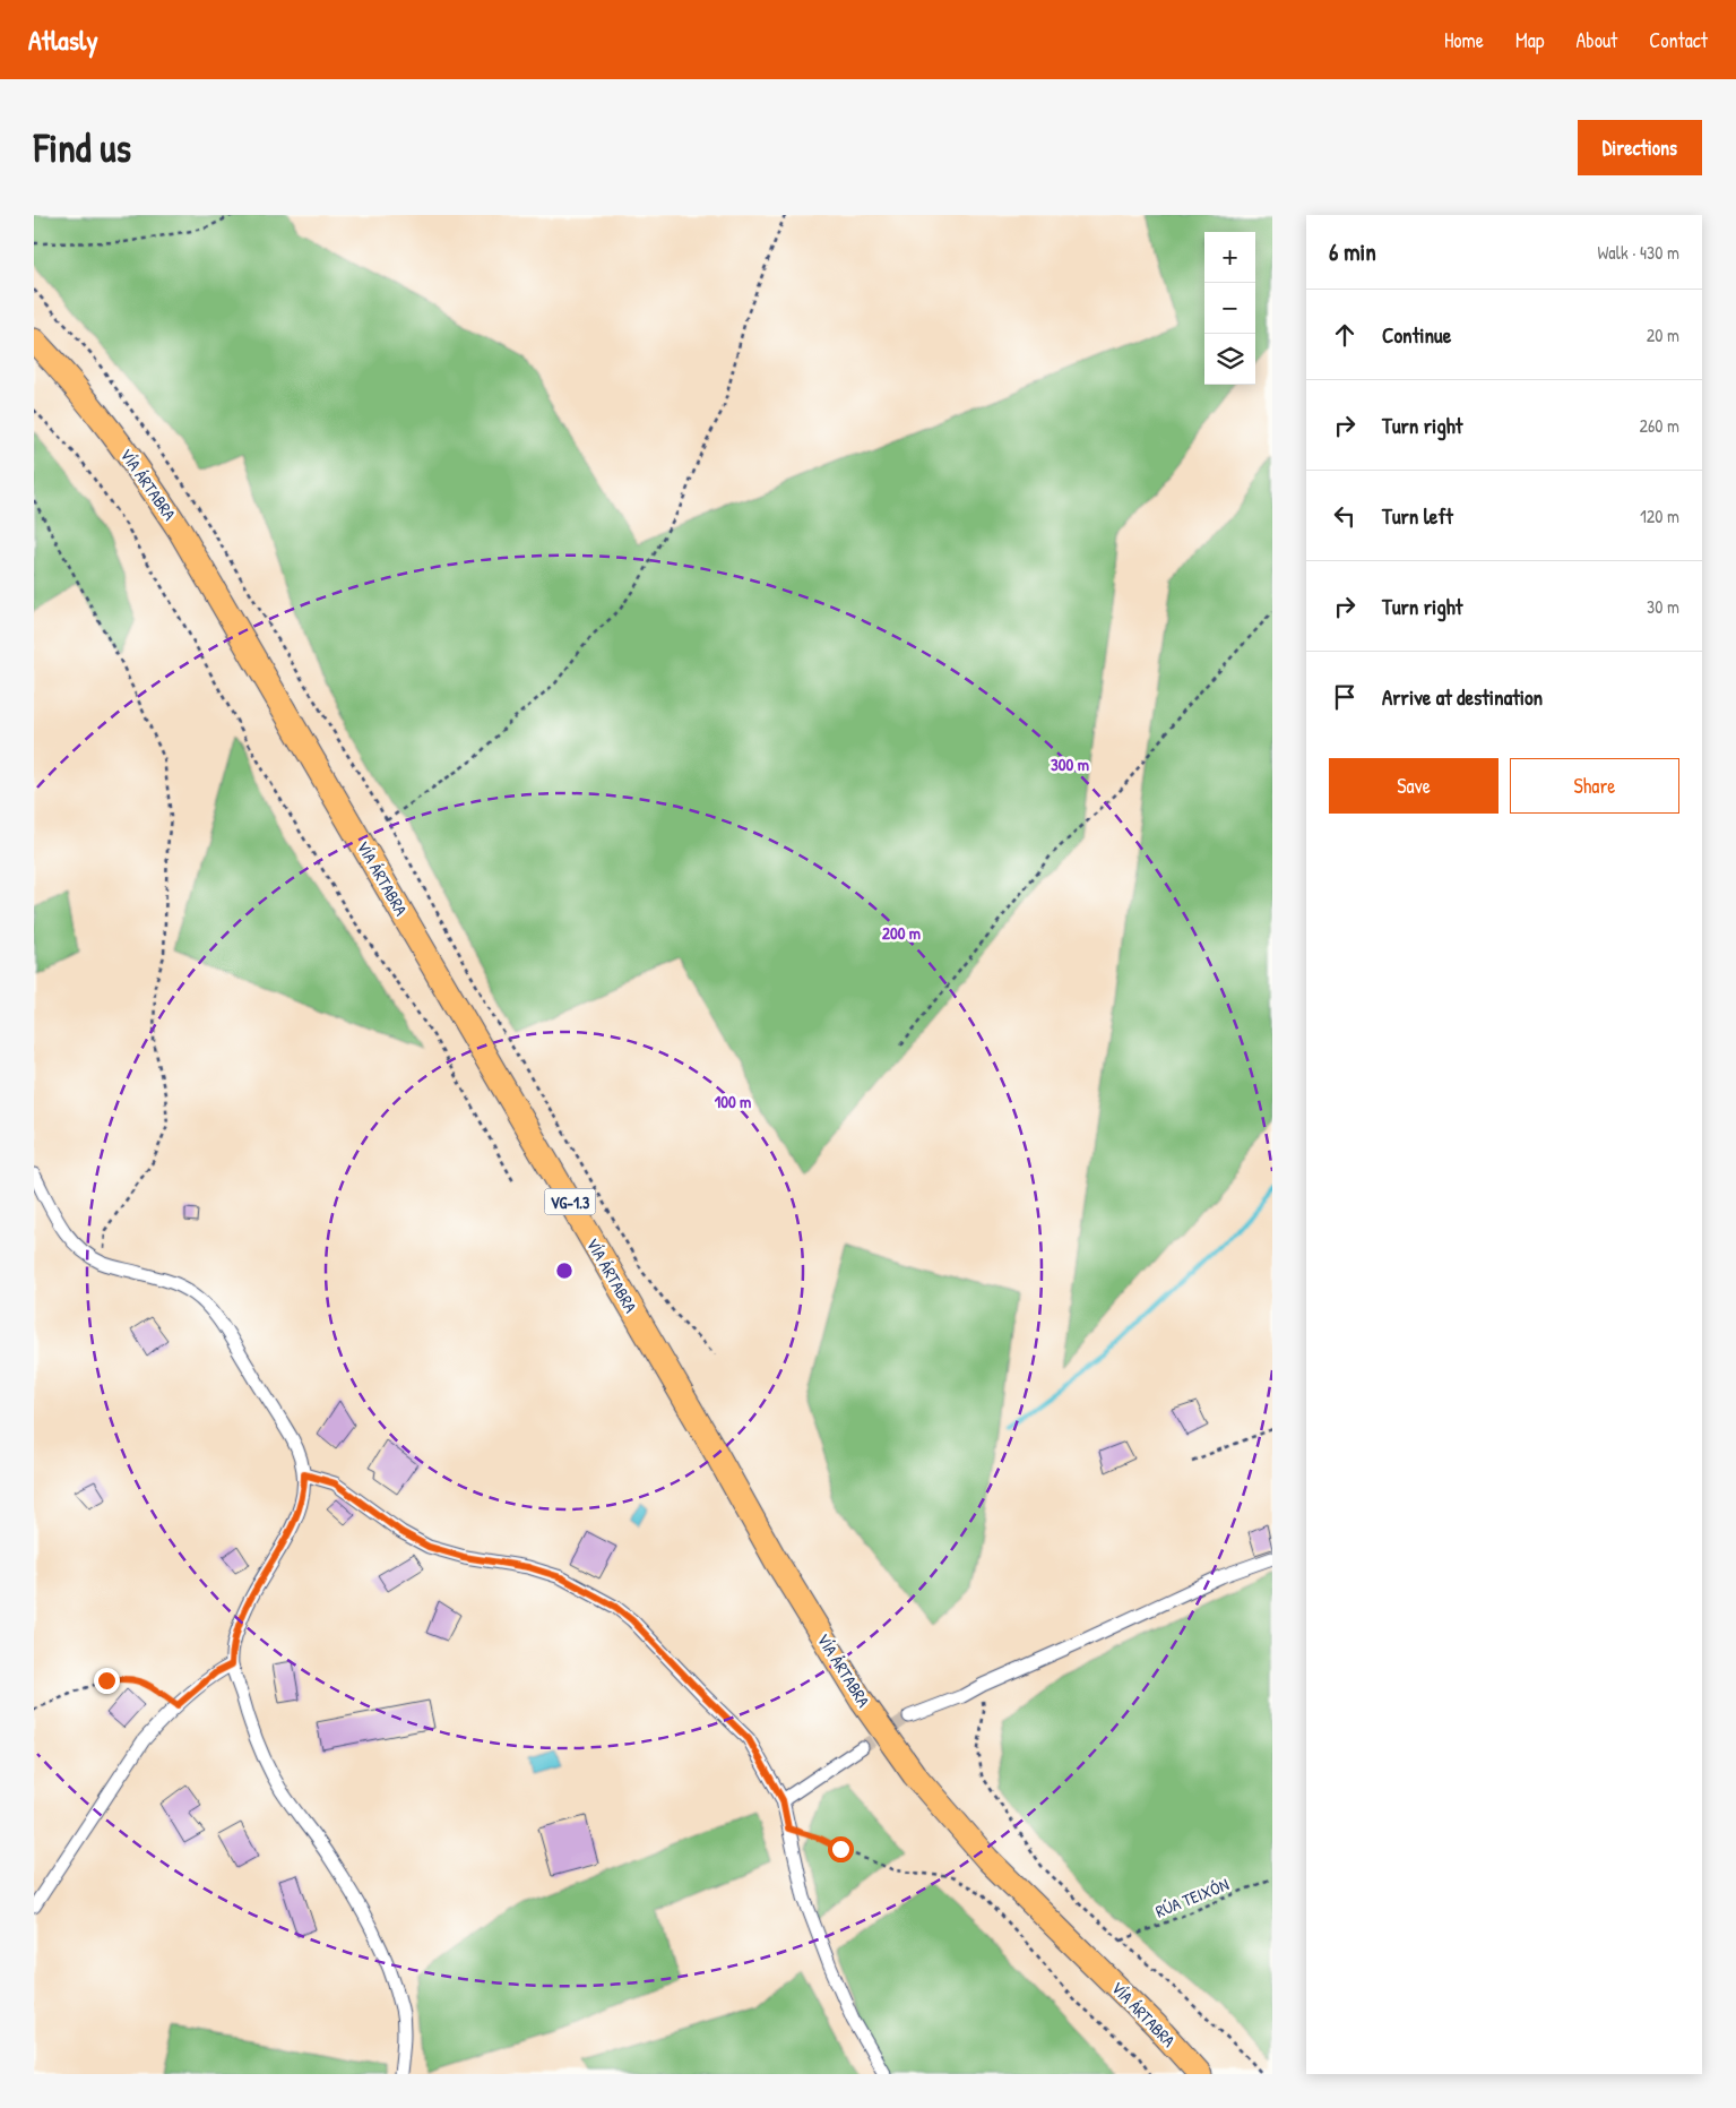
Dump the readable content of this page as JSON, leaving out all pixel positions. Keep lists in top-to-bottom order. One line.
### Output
{"streets":{"highway":["VÍA ÁRTABRA","VG-1.3"],"path":["RÚA TEIXÓN"]},"page":{"header":"Atlasly","nav":["Home","Map","About","Contact"],"buttons":["Directions",["Save","Share"]],"title":"Find us","heading":["6 min","Walk · 430 m"],"map_buttons":["+","−"],"list":[["Continue","20 m"],["Turn right","260 m"],["Turn left","120 m"],["Turn right","30 m"],"Arrive at destination"]},"rings":["300 m","200 m","100 m"]}
